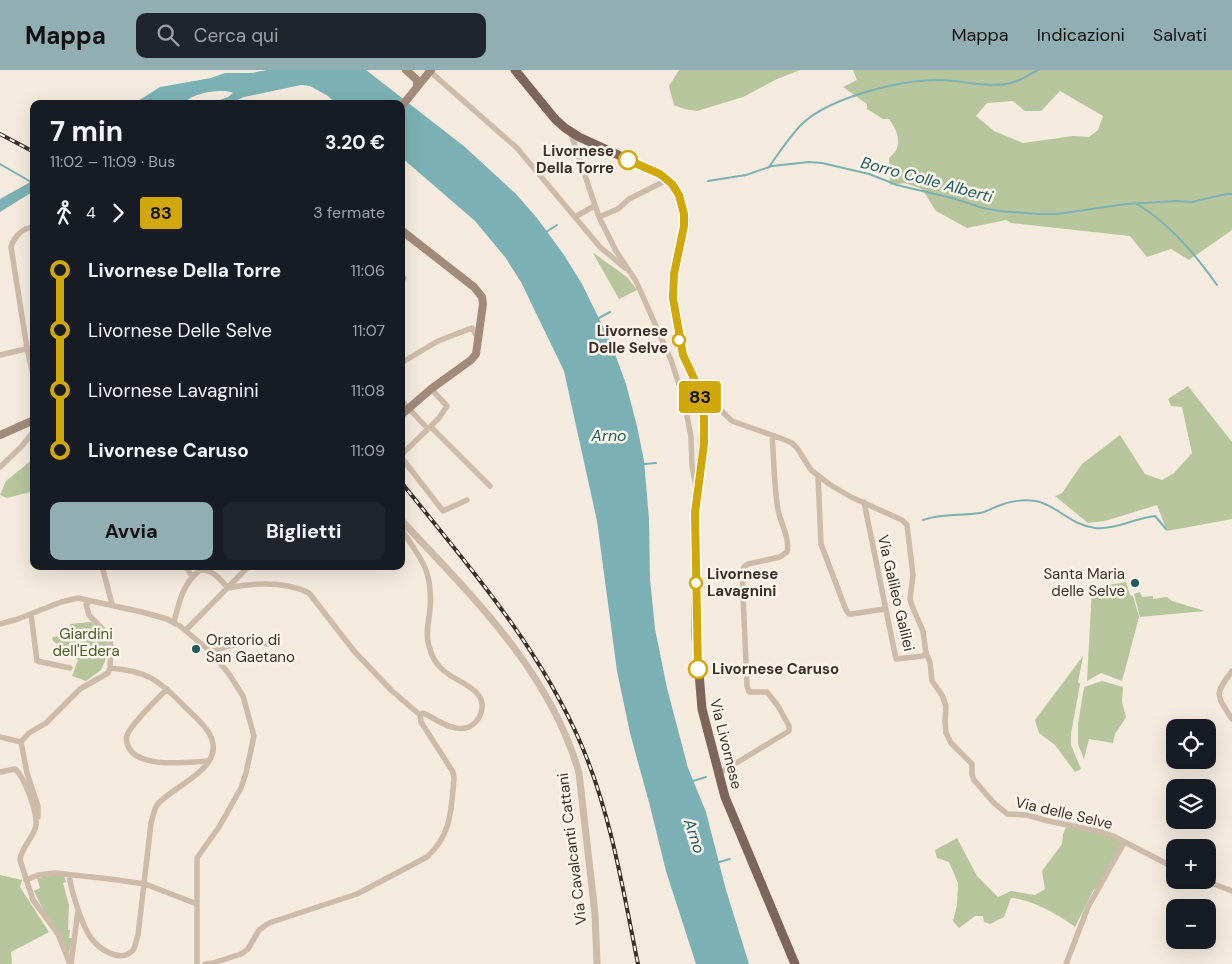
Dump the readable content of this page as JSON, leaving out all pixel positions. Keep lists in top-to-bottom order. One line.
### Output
{"streets":{"main road":["Via Livornese"],"street":["Via Galileo Galilei","Via delle Selve","Via Cavalcanti Cattani"]},"crossings":[["Via Galileo Galilei","Via delle Selve"],["Via Livornese","Via delle Selve"]],"water":["Borro Colle Alberti","Arno"],"parks":["Giardini dell'Edera"],"places":["Livornese Della Torre","Livornese Delle Selve","Livornese Lavagnini","Santa Maria delle Selve","Oratorio di San Gaetano","Livornese Caruso"],"lines":["bus line 83"],"page":{"header":"Mappa","search":"Cerca qui","nav":["Mappa","Indicazioni","Salvati"],"on_map":"83","heading":["7 min","11:02 – 11:09 · Bus","3.20 €"],"legs":["4","83","3 fermate"],"list":[{"name":"Livornese Della Torre","value":"11:06"},{"name":"Livornese Delle Selve","value":"11:07"},{"name":"Livornese Lavagnini","value":"11:08"},{"name":"Livornese Caruso","value":"11:09"}],"buttons":["Avvia","Biglietti"],"map_buttons":["+","−"]}}
